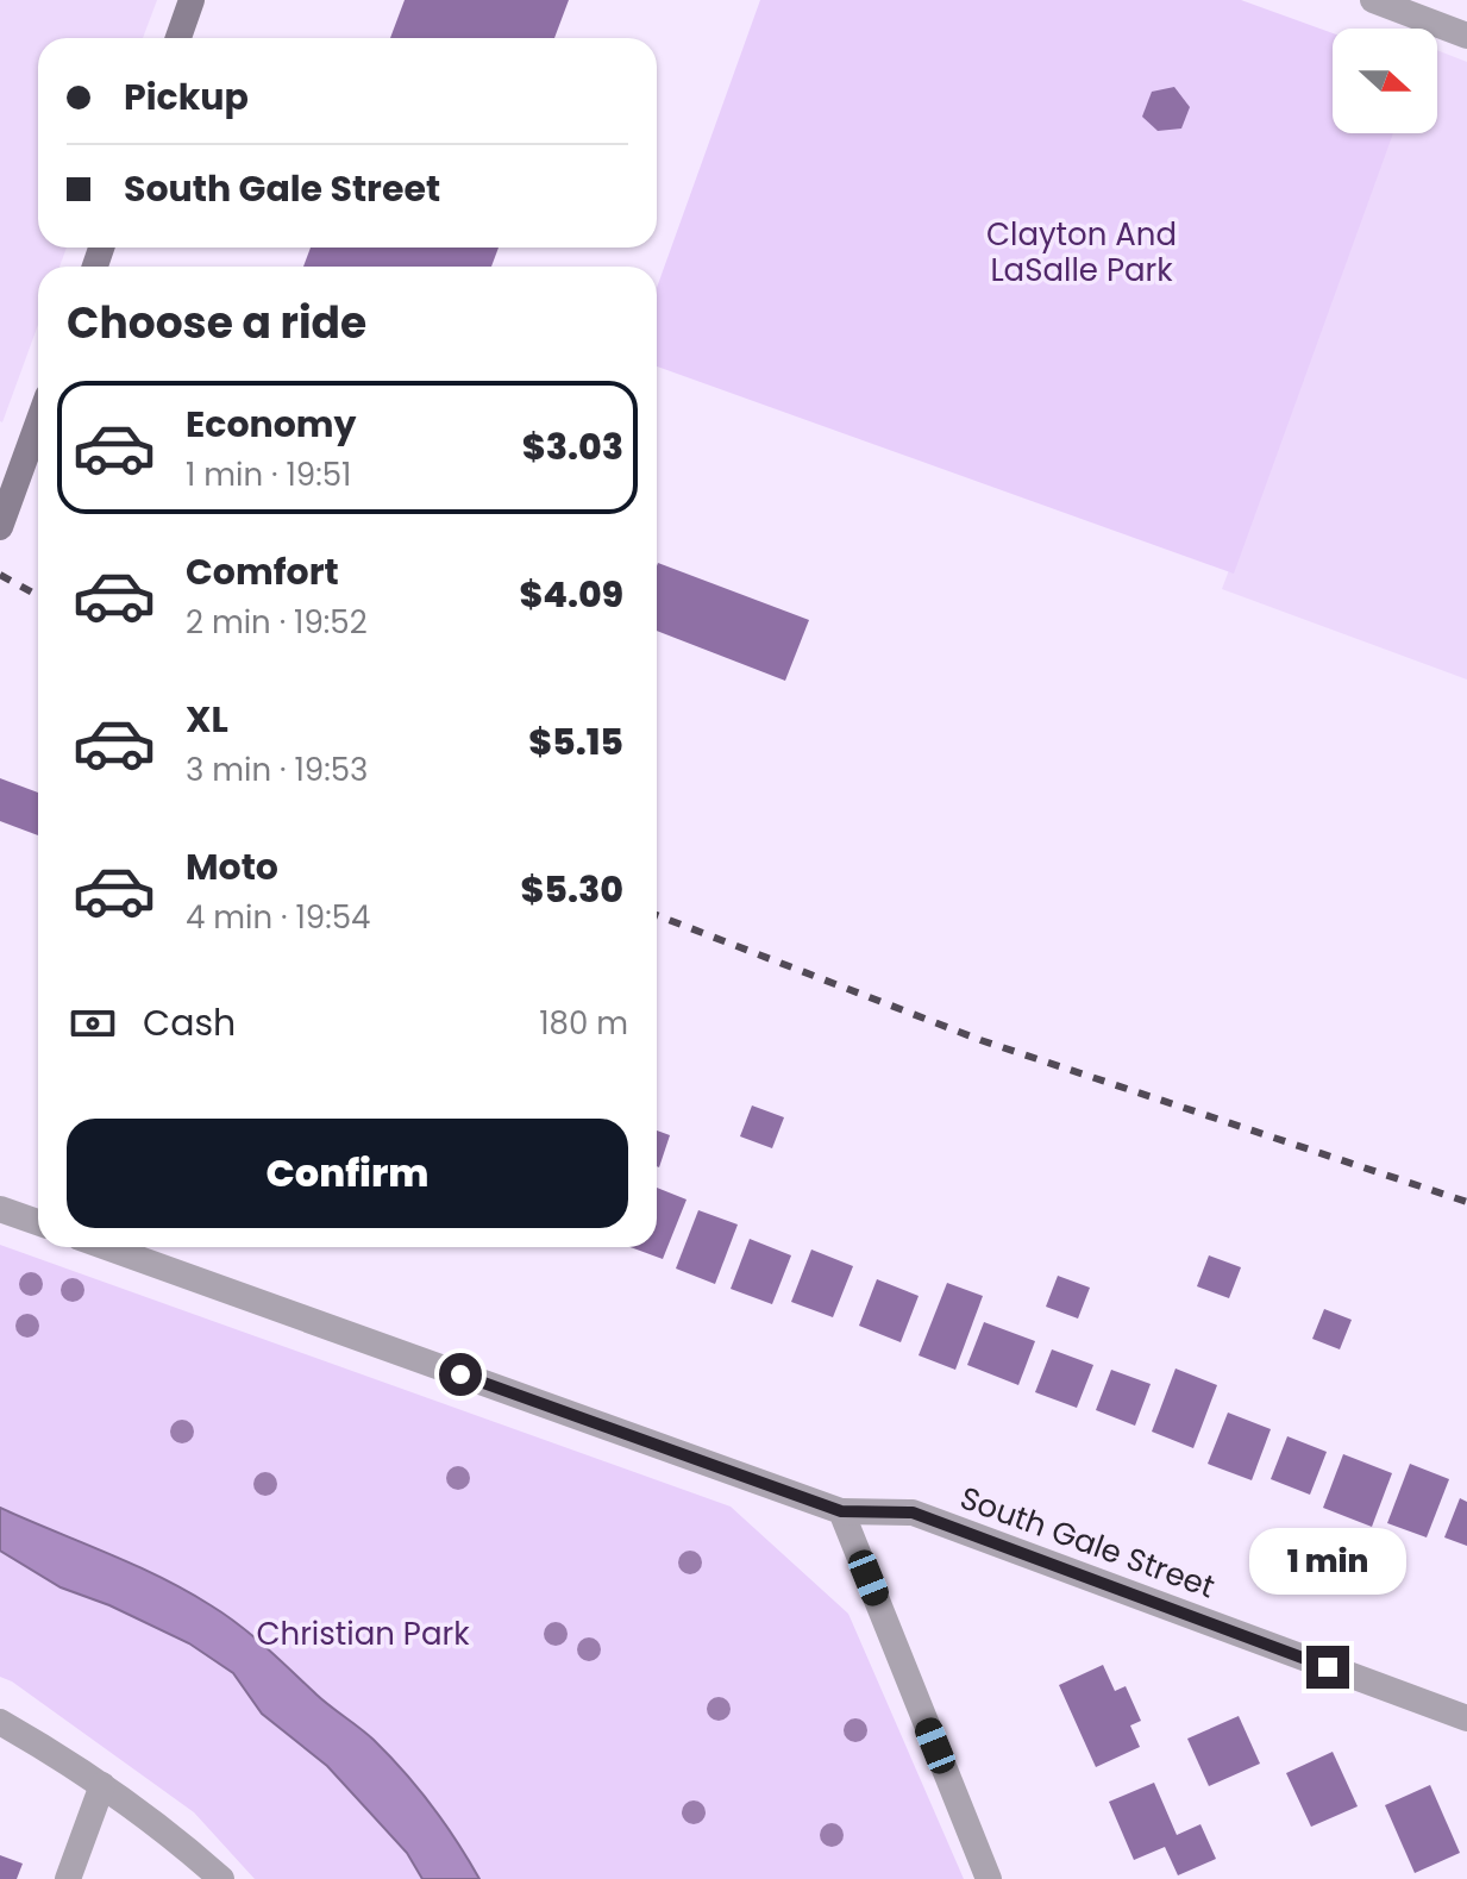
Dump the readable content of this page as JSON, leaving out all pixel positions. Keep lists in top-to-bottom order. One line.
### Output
{"streets":{"street":["South Gale Street"]},"parks":["Clayton And LaSalle Park","Christian Park"],"north":"right","page":{"banner":["Pickup","South Gale Street"],"heading":"Choose a ride","list":[{"name":"Economy","note":"1 min · 19:51","value":"$3.03"},{"name":"Comfort","note":"2 min · 19:52","value":"$4.09"},{"name":"XL","note":"3 min · 19:53","value":"$5.15"},{"name":"Moto","note":"4 min · 19:54","value":"$5.30"}],"pay":["Cash","180 m"],"buttons":"Confirm","bubble":"1 min"}}
